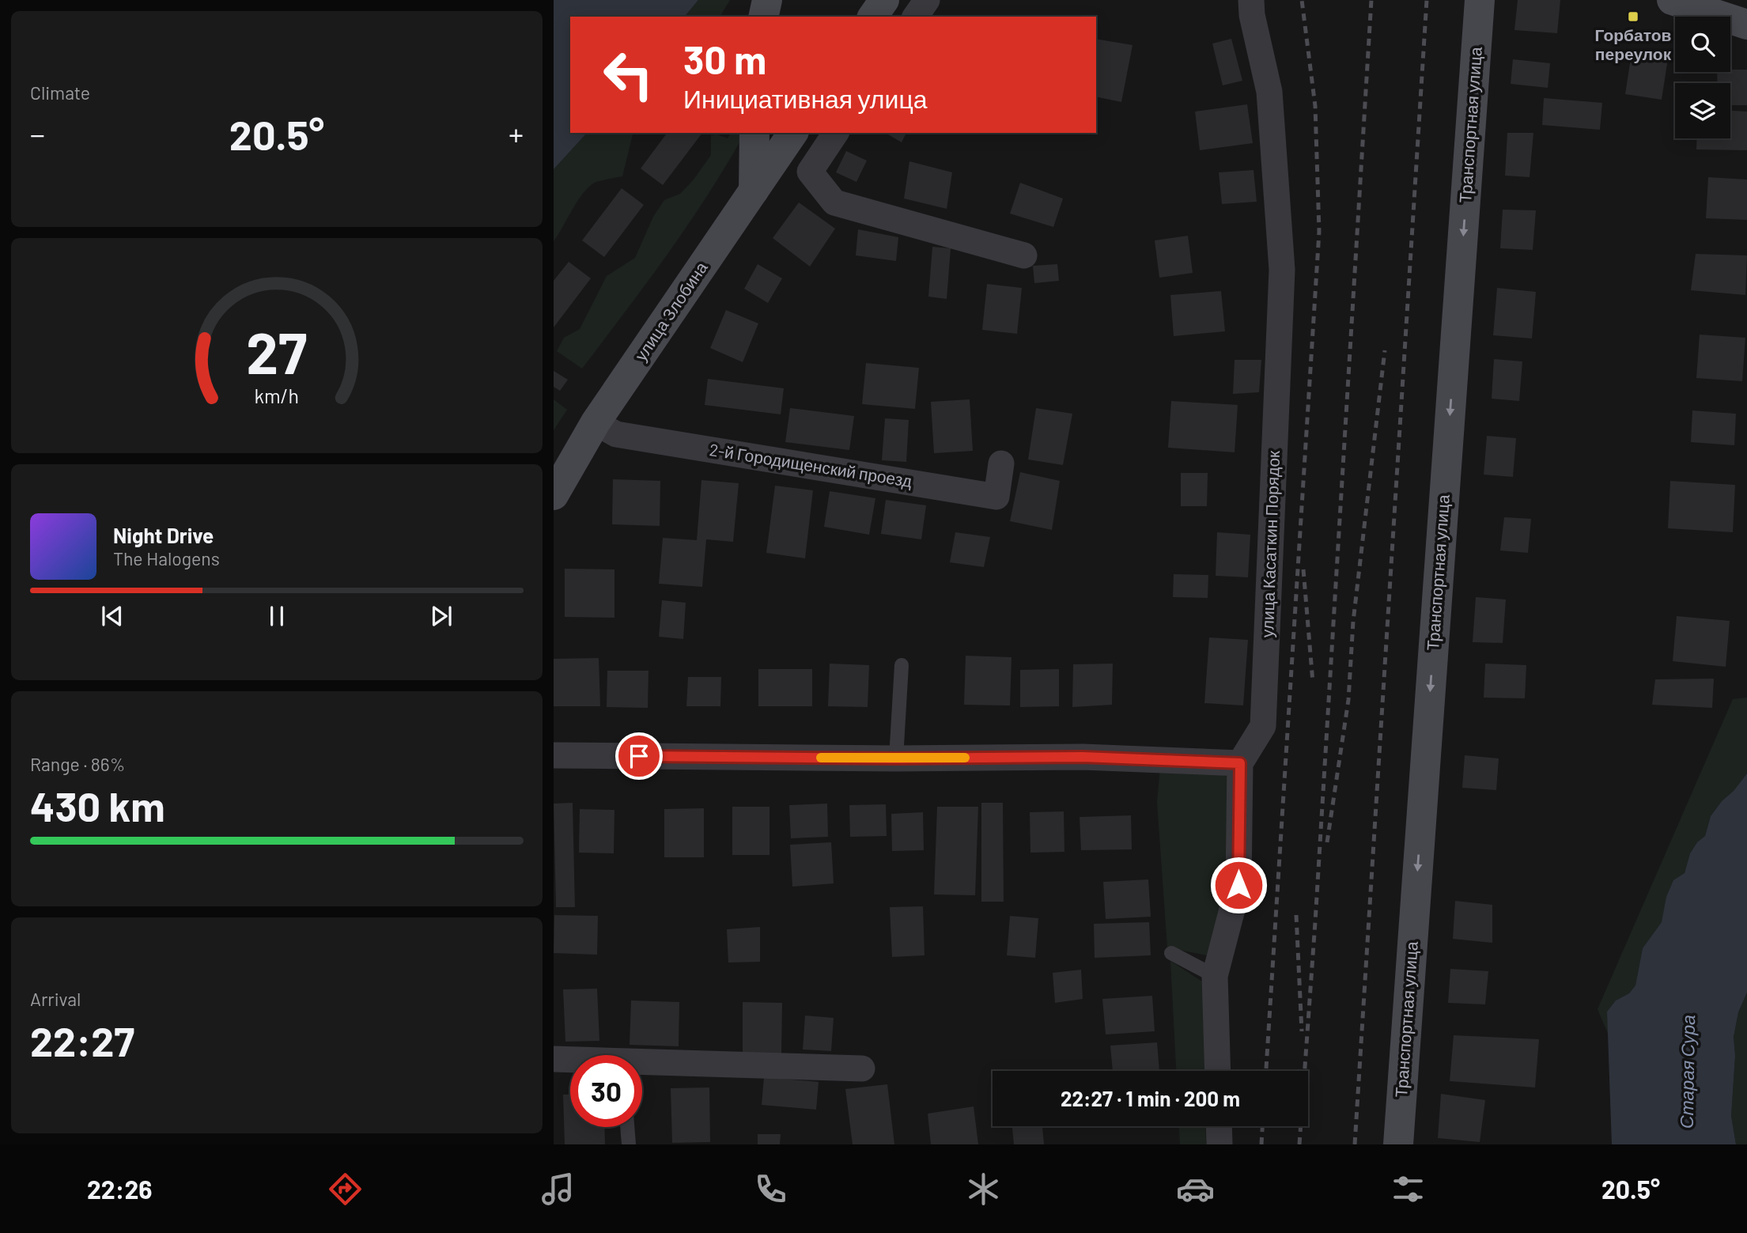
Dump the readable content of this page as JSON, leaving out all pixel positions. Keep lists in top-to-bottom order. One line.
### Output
{"streets":{"main road":["Транспортная улица","улица Злобина"],"street":["2-й Городищенский проезд","улица Касаткин Порядок"]},"crossings":[["улица Злобина","2-й Городищенский проезд"]],"one_way":["Транспортная улица"],"water":["Старая Сура"],"places":{"transit":["Горбатов переулок"]},"page":{"tile":["Climate",["Range · 86%","430 km"],["Arrival","22:27"]],"turn":["30 m","Инициативная улица"],"heat":["−","20.5°","+"],"song":["Night Drive","The Halogens"],"limit":"30","trip":"22:27 · 1 min · 200 m","tabs":["22:26","20.5°"],"gauge":["27","km/h"]}}
